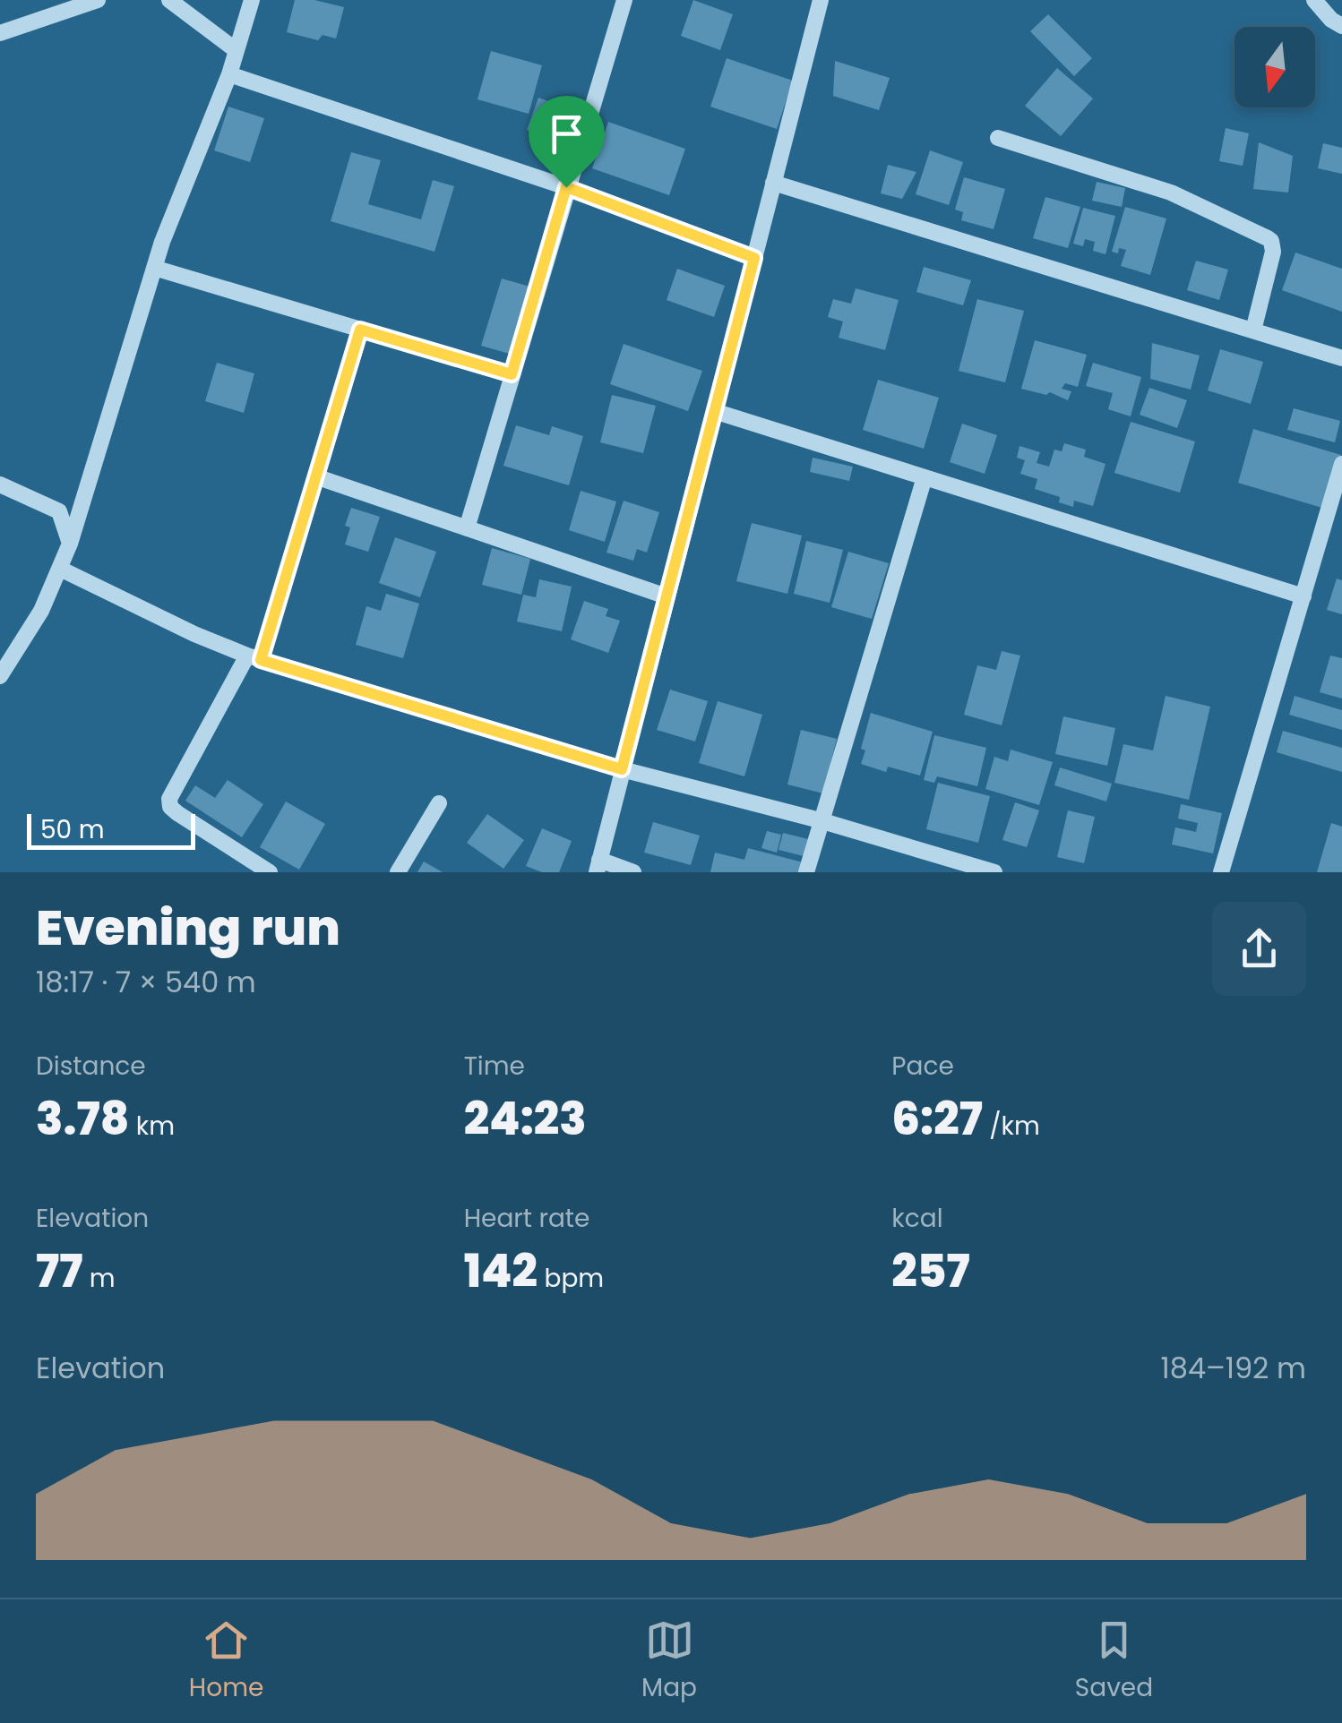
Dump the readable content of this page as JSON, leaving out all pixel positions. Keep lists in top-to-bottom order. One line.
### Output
{"scale_bar":"50 m","north":"bottom","page":{"scale":"50 m","heading":["Evening run","18:17 · 7 × 540 m"],"stats":[["Distance","3.78 km"],["Time","24:23"],["Pace","6:27 /km"],["Elevation","77 m"],["Heart rate","142 bpm"],["kcal","257"]],"chart":["Elevation","184–192 m"],"tabs":["Home","Map","Saved"]}}
